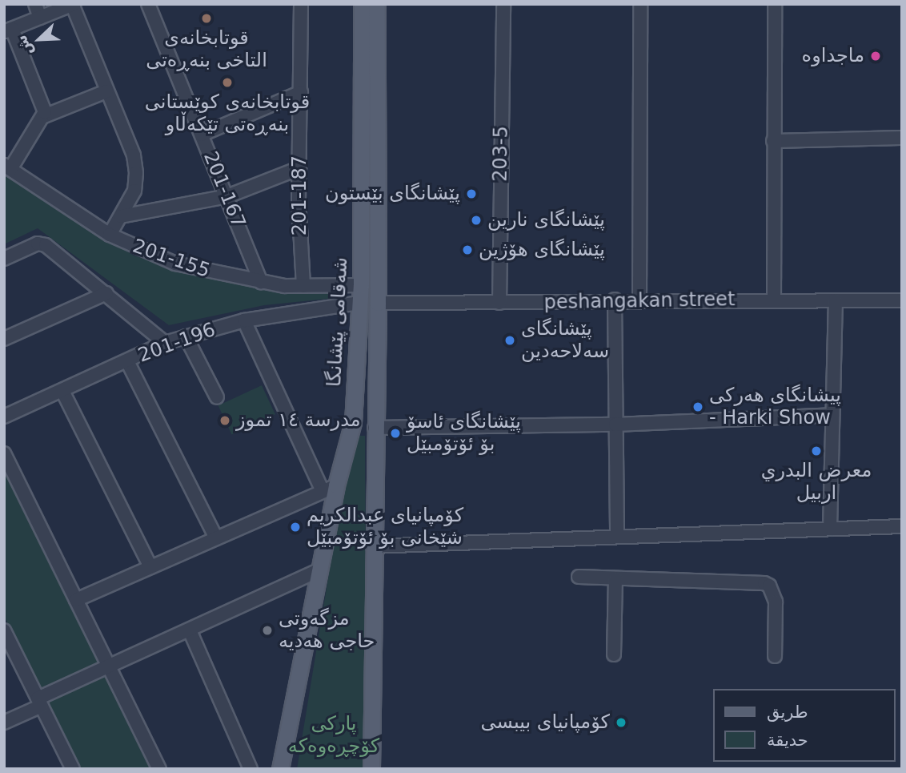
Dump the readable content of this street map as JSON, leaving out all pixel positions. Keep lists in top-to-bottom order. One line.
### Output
{"streets":{"main road":["شەقامی پێشانگا"],"street":["203-5","201-167","201-187","201-155","peshangakan street","201-196"]},"crossings":[["203-5","peshangakan street"],["201-167","201-155"],["201-187","201-155"],["201-155","شەقامی پێشانگا"],["peshangakan street","شەقامی پێشانگا"],["شەقامی پێشانگا","201-196"]],"parks":["پارکی کۆچڕەوەکە"],"places":["قوتابخانەی التاخی بنەڕەتی","ماجداوە","قوتابخانەی کوێستانی بنەڕەتی تێکەڵاو","پێشانگای بێستون","پێشانگای نارین","پێشانگای هۆژین","پێشانگای سەلاحەدین","پیشانگای هەرکی - Harki Show","مدرسة ١٤ تموز","پێشانگای ئاسۆ بۆ ئۆتۆمبێل","معرض البدري اربيل","کۆمپانیای عبدالكريم شێخانی بۆ ئۆتۆمبێل","مزگەوتی حاجی هەدیە","كۆمپانیای بیبسی"],"legend":["طريق","حديقة"],"north":"bottom left"}
